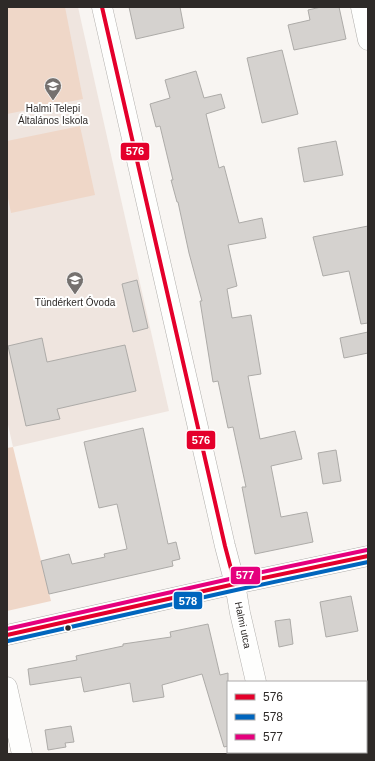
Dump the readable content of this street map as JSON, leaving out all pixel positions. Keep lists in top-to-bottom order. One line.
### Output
{"streets":{"street":["Halmi utca"]},"places":{"school or university":["Halmi Telepi Általános Iskola","Tündérkert Óvoda"]},"lines":["transit line 576","transit line 577","transit line 578"],"legend":["576","578","577"]}
